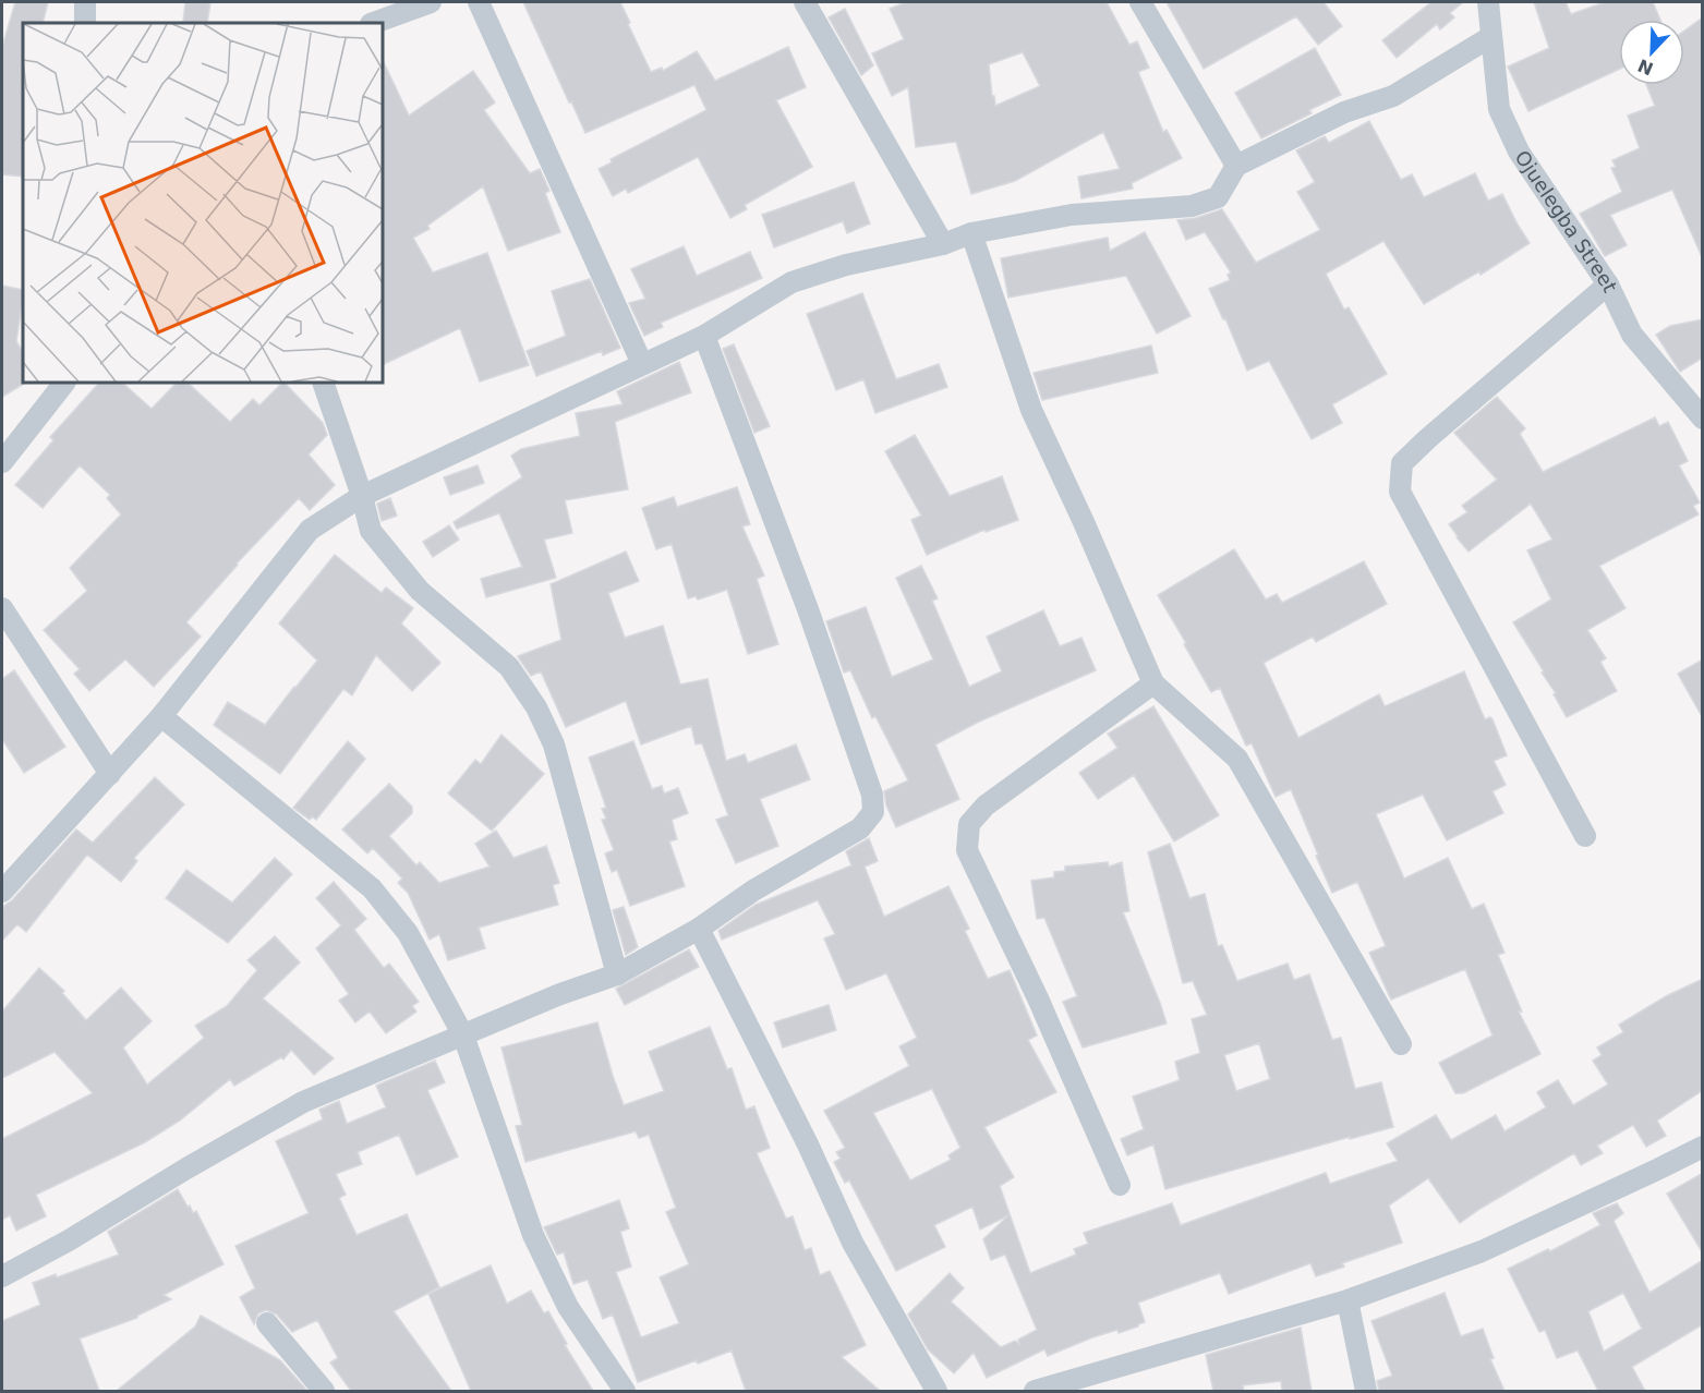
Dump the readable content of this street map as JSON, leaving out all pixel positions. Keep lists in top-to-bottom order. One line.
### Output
{"streets":{"street":["Ojuelegba Street"]},"north":"bottom left"}
